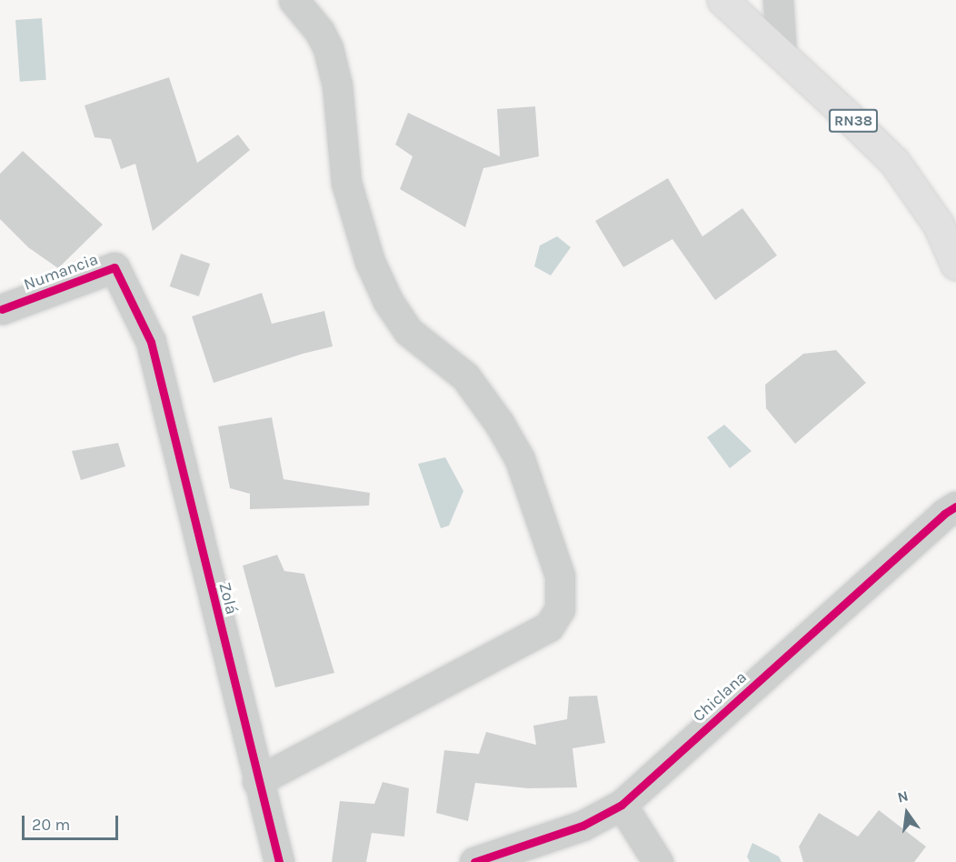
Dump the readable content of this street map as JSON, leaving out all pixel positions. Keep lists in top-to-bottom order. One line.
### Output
{"streets":{"main road":["RN38"],"street":["Numancia","Zolá","Chiclana"]},"crossings":[["Numancia","Zolá"]],"scale_bar":"20 m","north":"top"}
